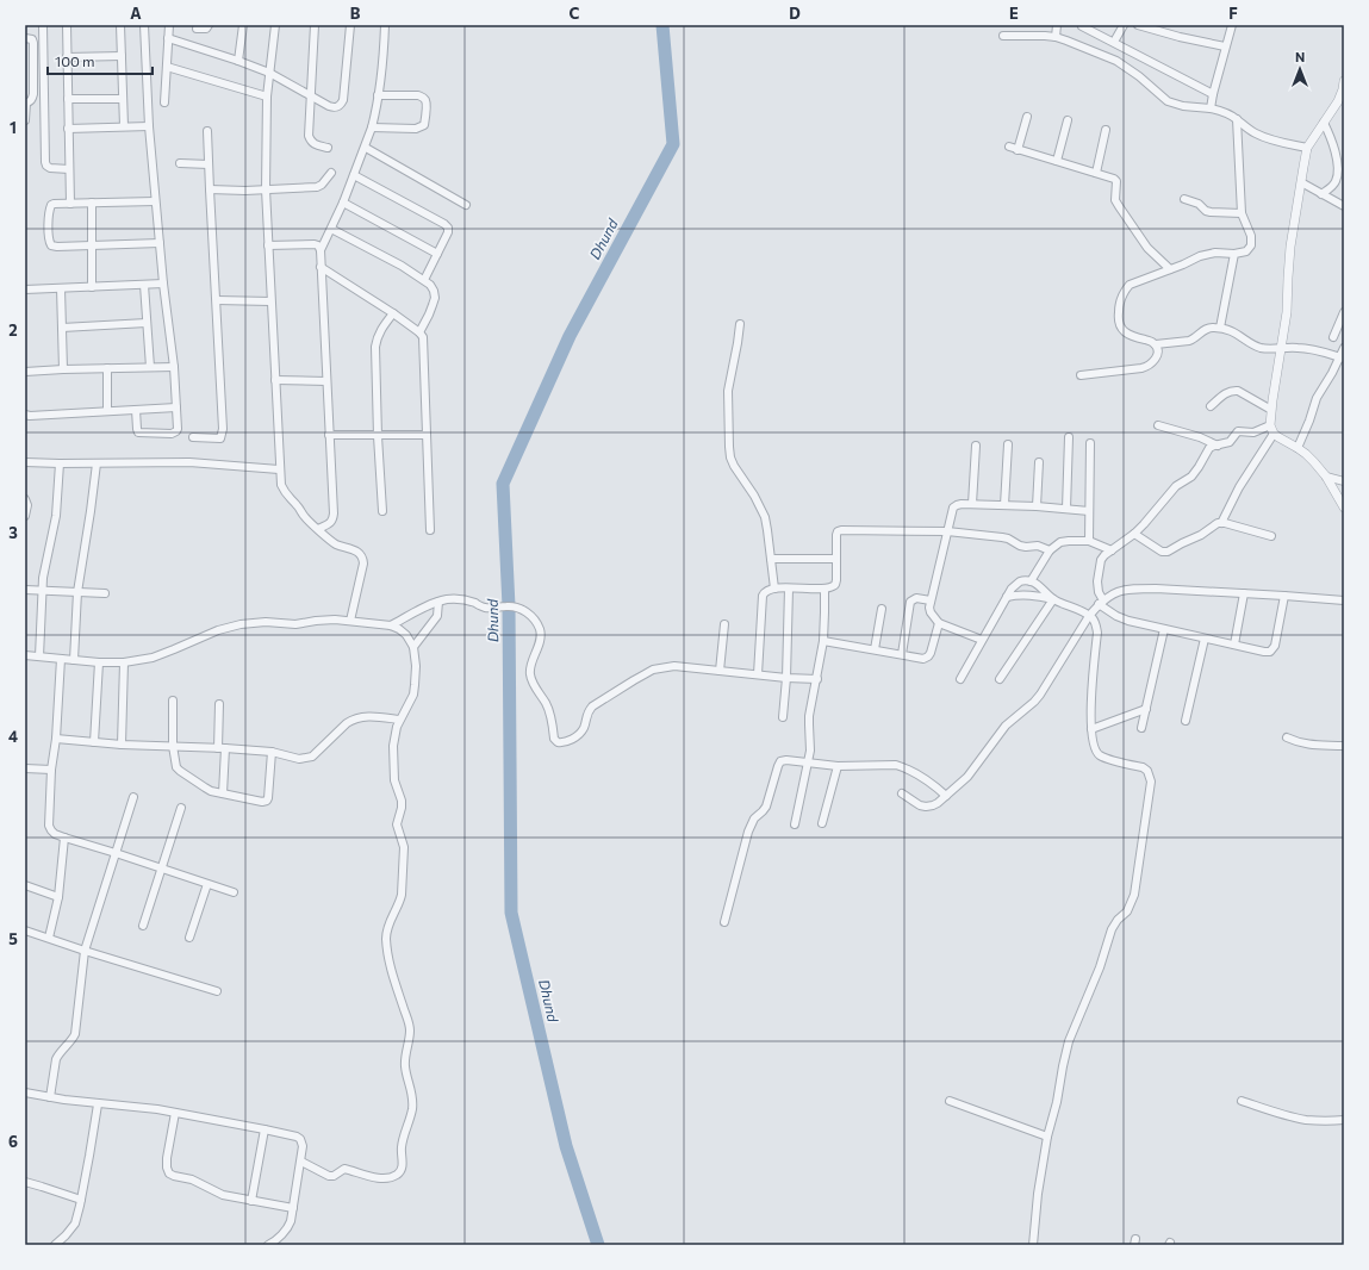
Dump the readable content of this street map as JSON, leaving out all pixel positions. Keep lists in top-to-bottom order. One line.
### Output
{"water":["Dhund"],"scale_bar":"100 m","north":"top","grid":{"columns":["A","B","C","D","E","F"],"rows":["1","2","3","4","5","6"]}}
